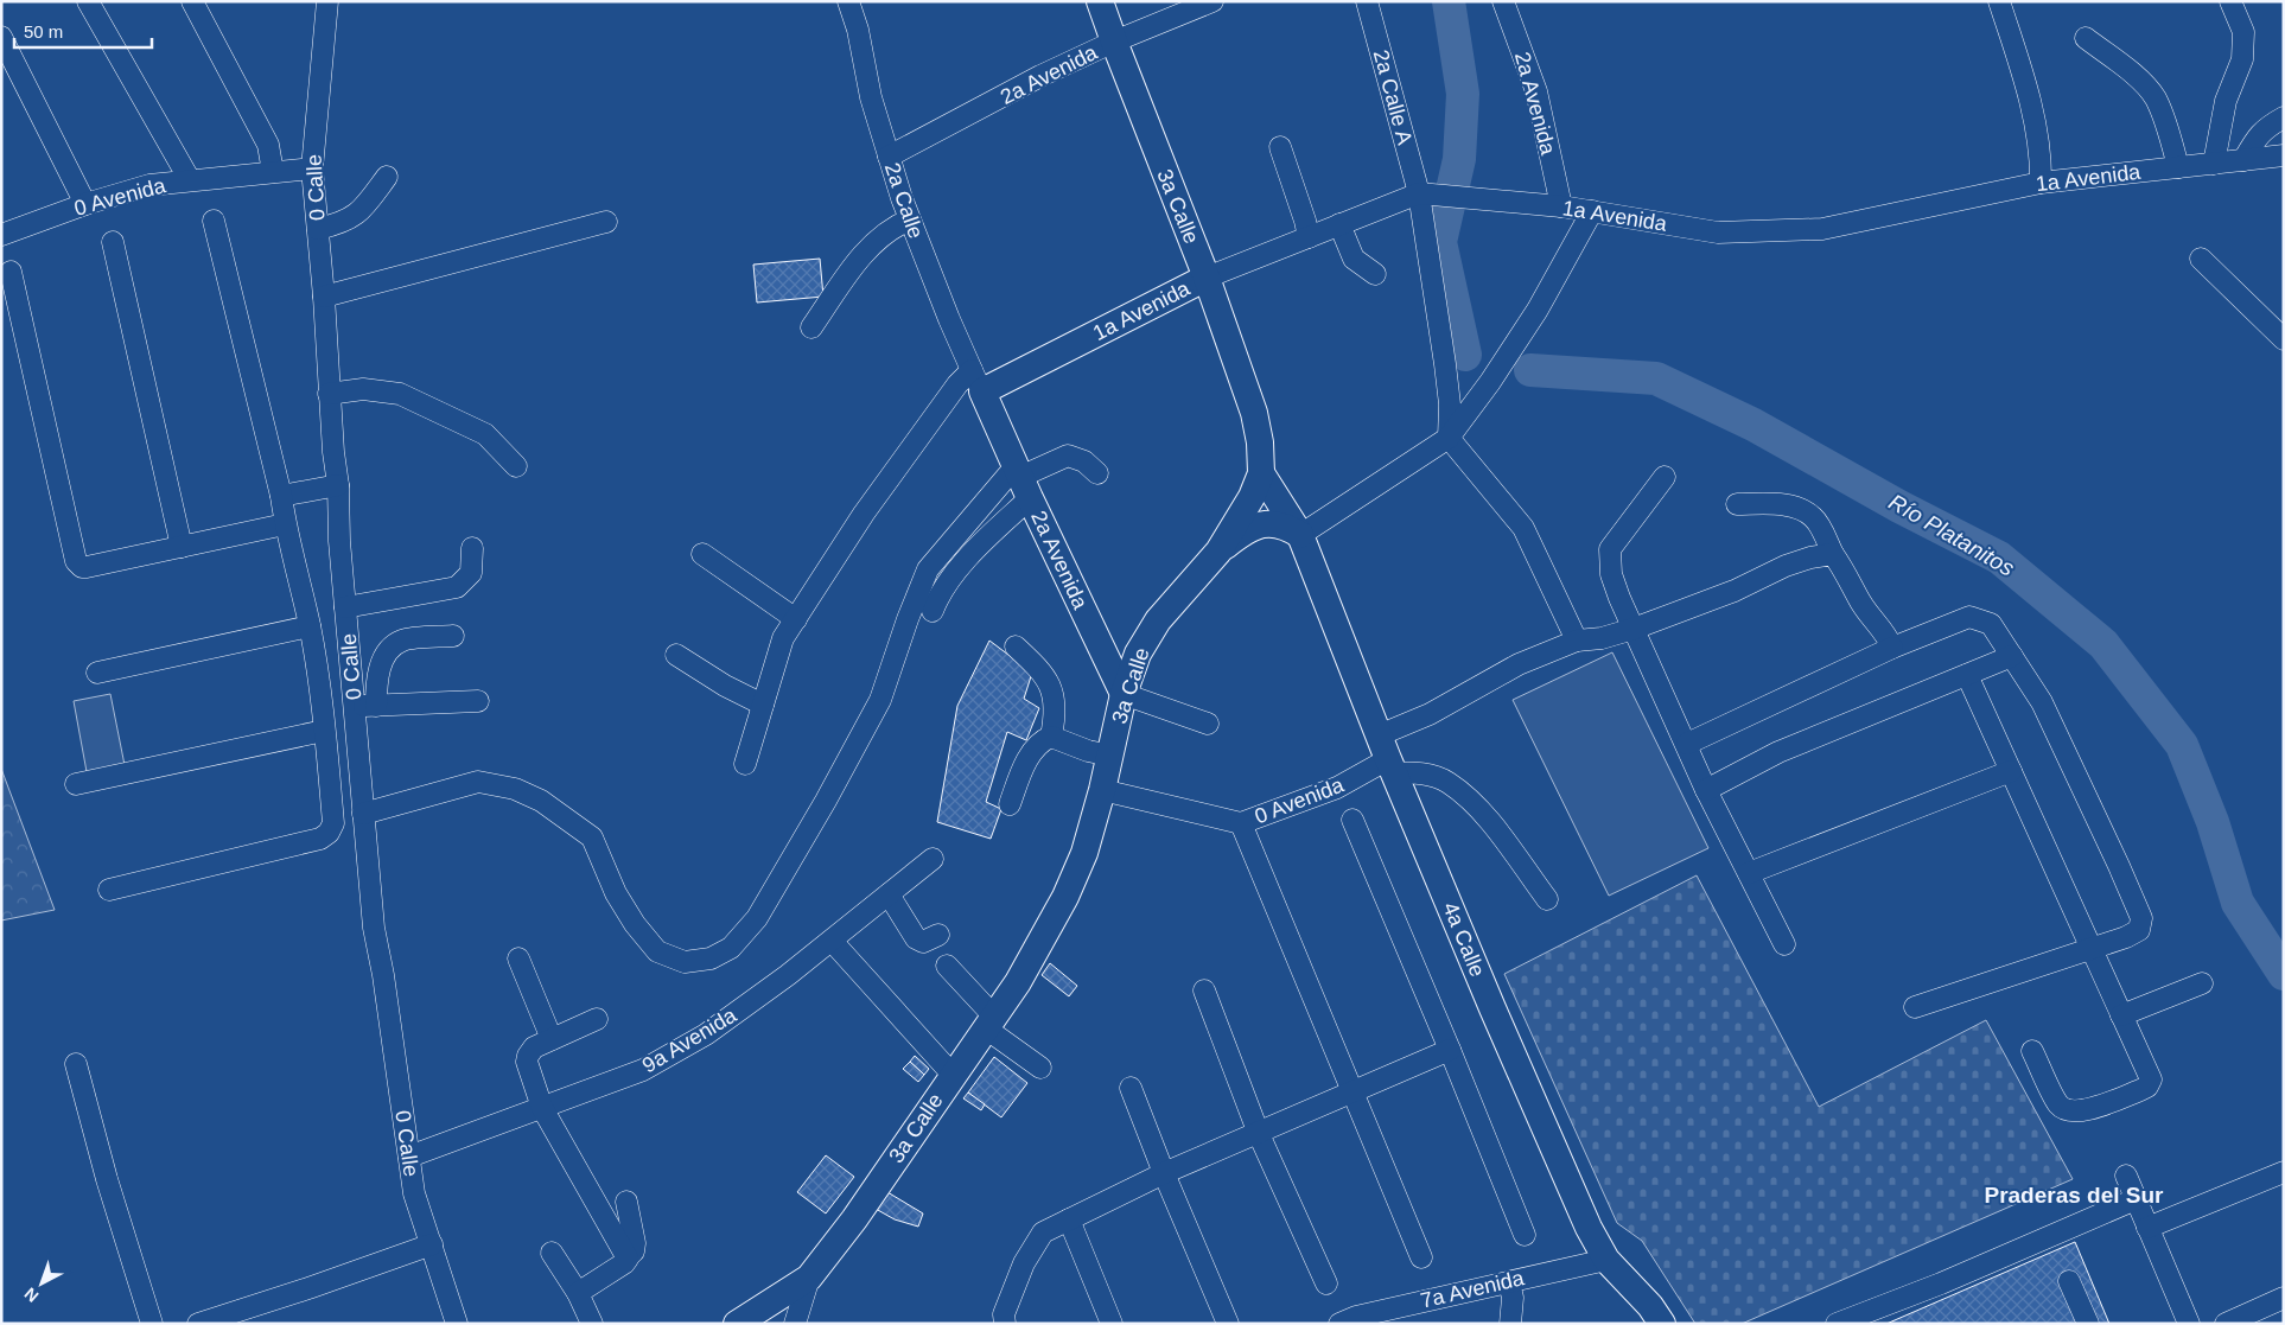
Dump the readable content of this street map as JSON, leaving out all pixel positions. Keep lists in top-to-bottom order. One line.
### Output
{"streets":{"main road":["2a Avenida","1a Avenida","3a Calle","4a Calle"],"street":["2a Calle A","0 Calle","0 Avenida","2a Calle","9a Avenida","7a Avenida"]},"crossings":[["2a Avenida","1a Avenida"],["2a Avenida","2a Calle"],["2a Avenida","3a Calle"],["2a Calle A","1a Avenida"],["1a Avenida","2a Calle"],["1a Avenida","3a Calle"],["0 Calle","0 Avenida"],["0 Calle","9a Avenida"],["0 Avenida","3a Calle"],["0 Avenida","4a Calle"],["3a Calle","4a Calle"],["4a Calle","7a Avenida"]],"districts":["Praderas del Sur"],"water":["Río Platanitos"],"scale_bar":"50 m","north":"bottom left"}
